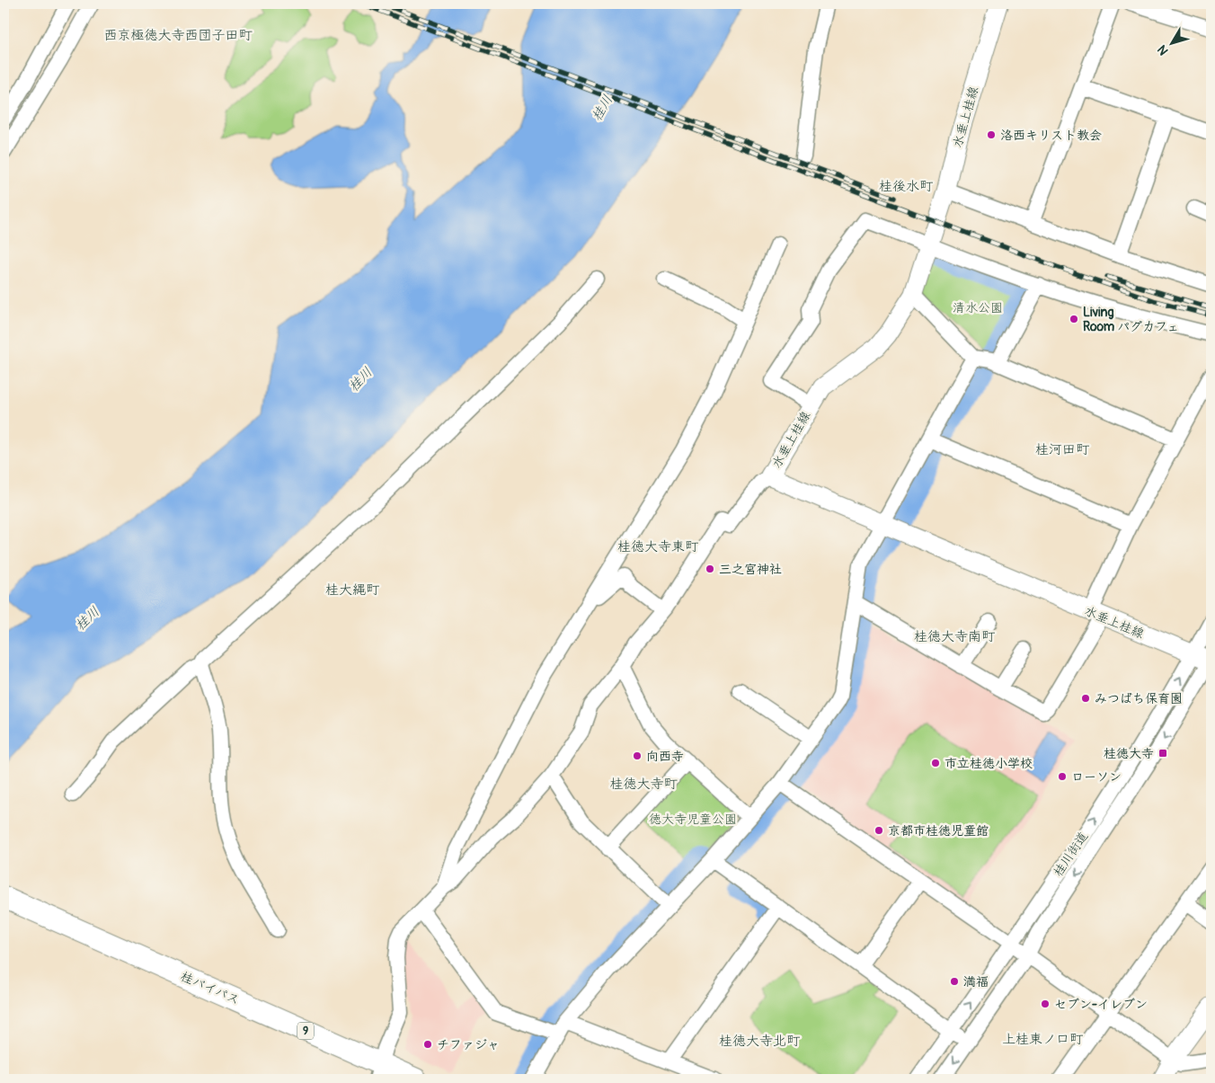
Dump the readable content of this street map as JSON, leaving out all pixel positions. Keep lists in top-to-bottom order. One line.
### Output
{"streets":{"highway":["桂バイパス","9"],"main road":["水垂上桂線"],"street":["桂川街道"]},"crossings":[["水垂上桂線","桂川街道"]],"districts":["西京極徳大寺西団子田町","桂後水町","桂河田町","桂徳大寺東町","桂大縄町","桂徳大寺南町","桂徳大寺町","上桂東ノ口町","桂徳大寺北町"],"water":["桂川"],"parks":["清水公園","徳大寺児童公園"],"places":{"other":["洛西キリスト教会","Living Room パグカフェ","三之宮神社","みつばち保育園","向西寺","市立桂徳小学校","ローソン","京都市桂徳児童館","満福","セブン-イレブン","チファジャ"],"transit":["桂徳大寺"]},"north":"bottom left"}
